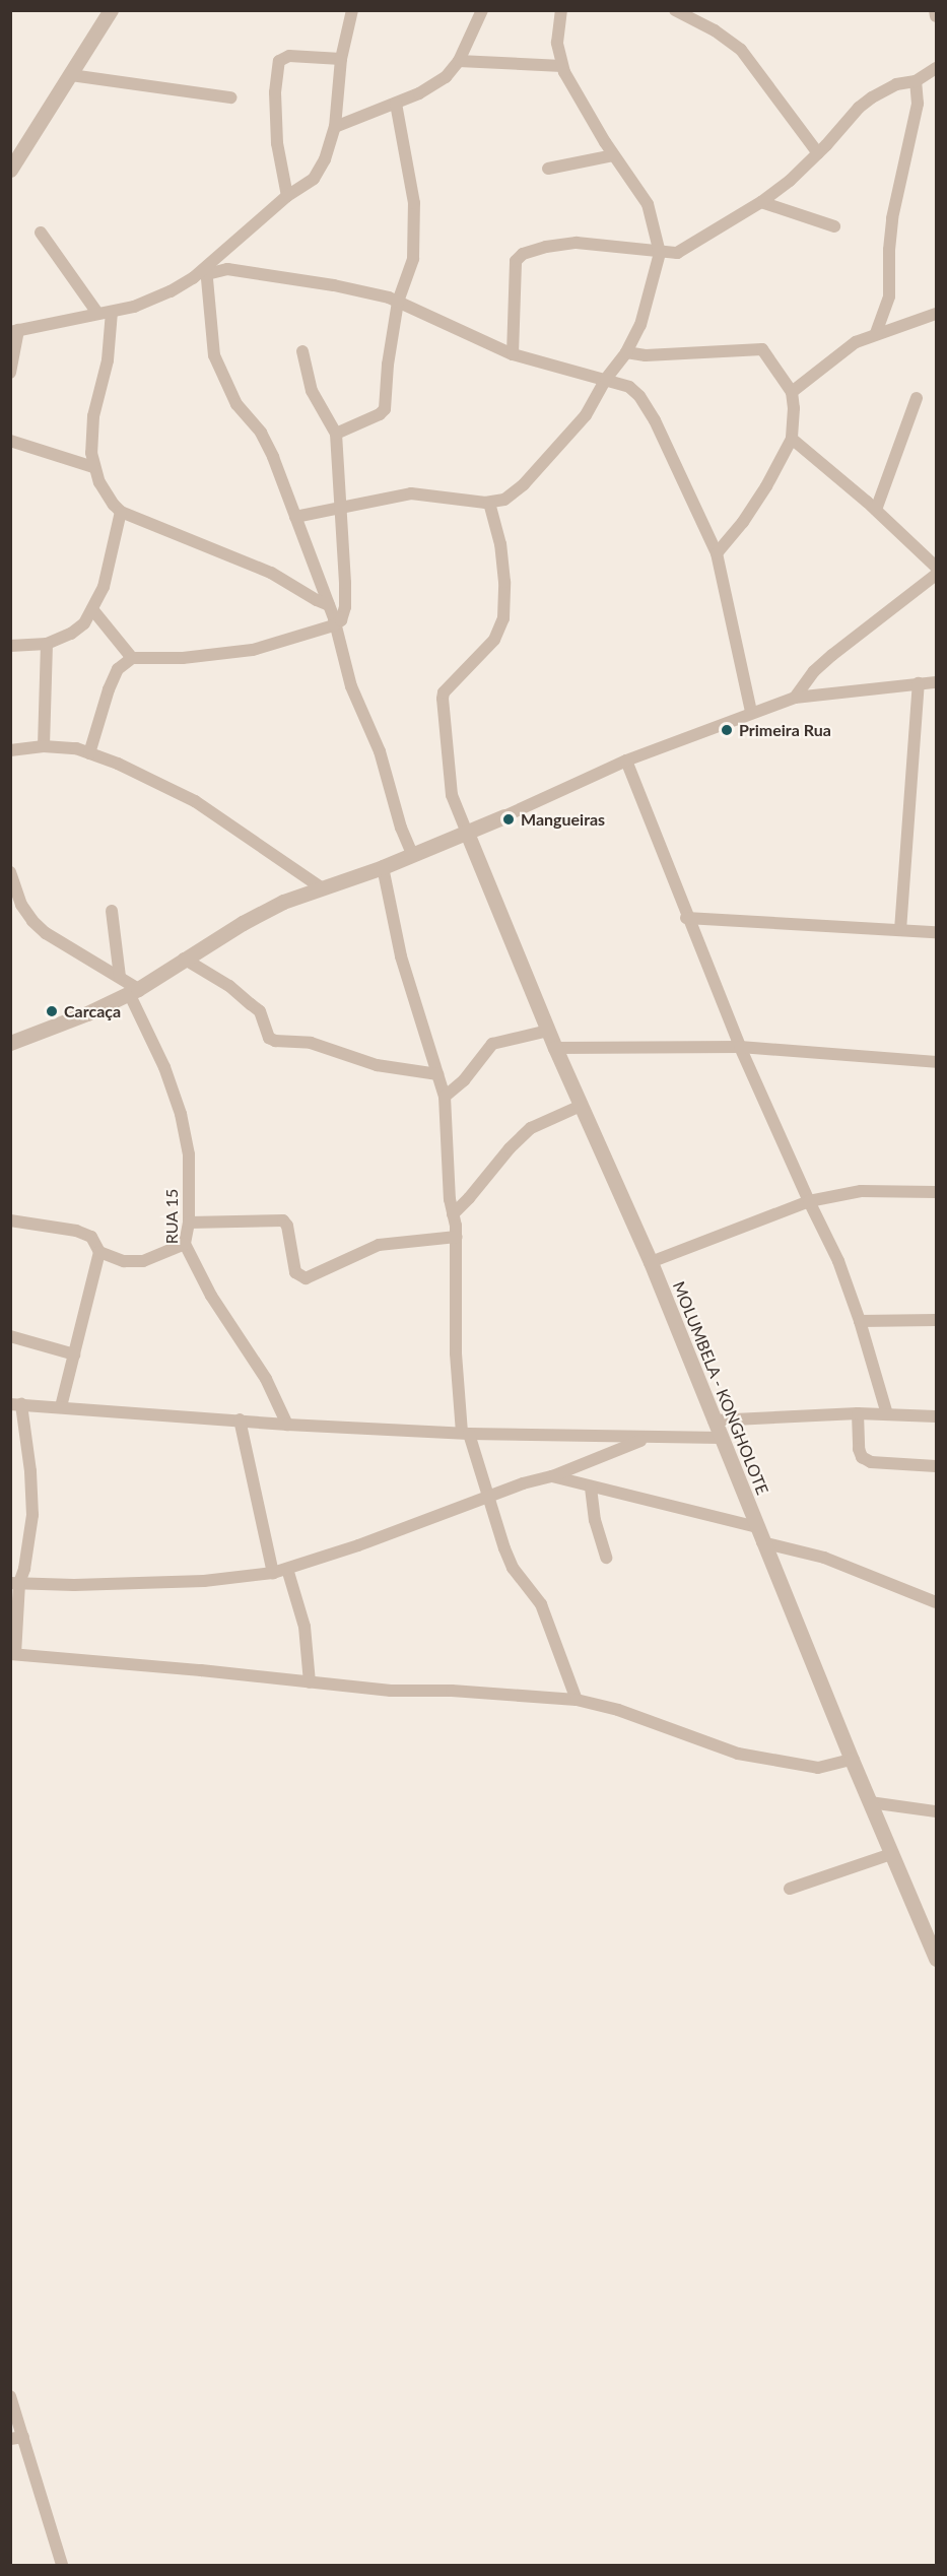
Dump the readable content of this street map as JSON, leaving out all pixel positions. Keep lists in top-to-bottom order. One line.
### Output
{"streets":{"street":["RUA 15","MOLUMBELA - KONGHOLOTE"]},"places":["Primeira Rua","Mangueiras","Carcaça"]}
